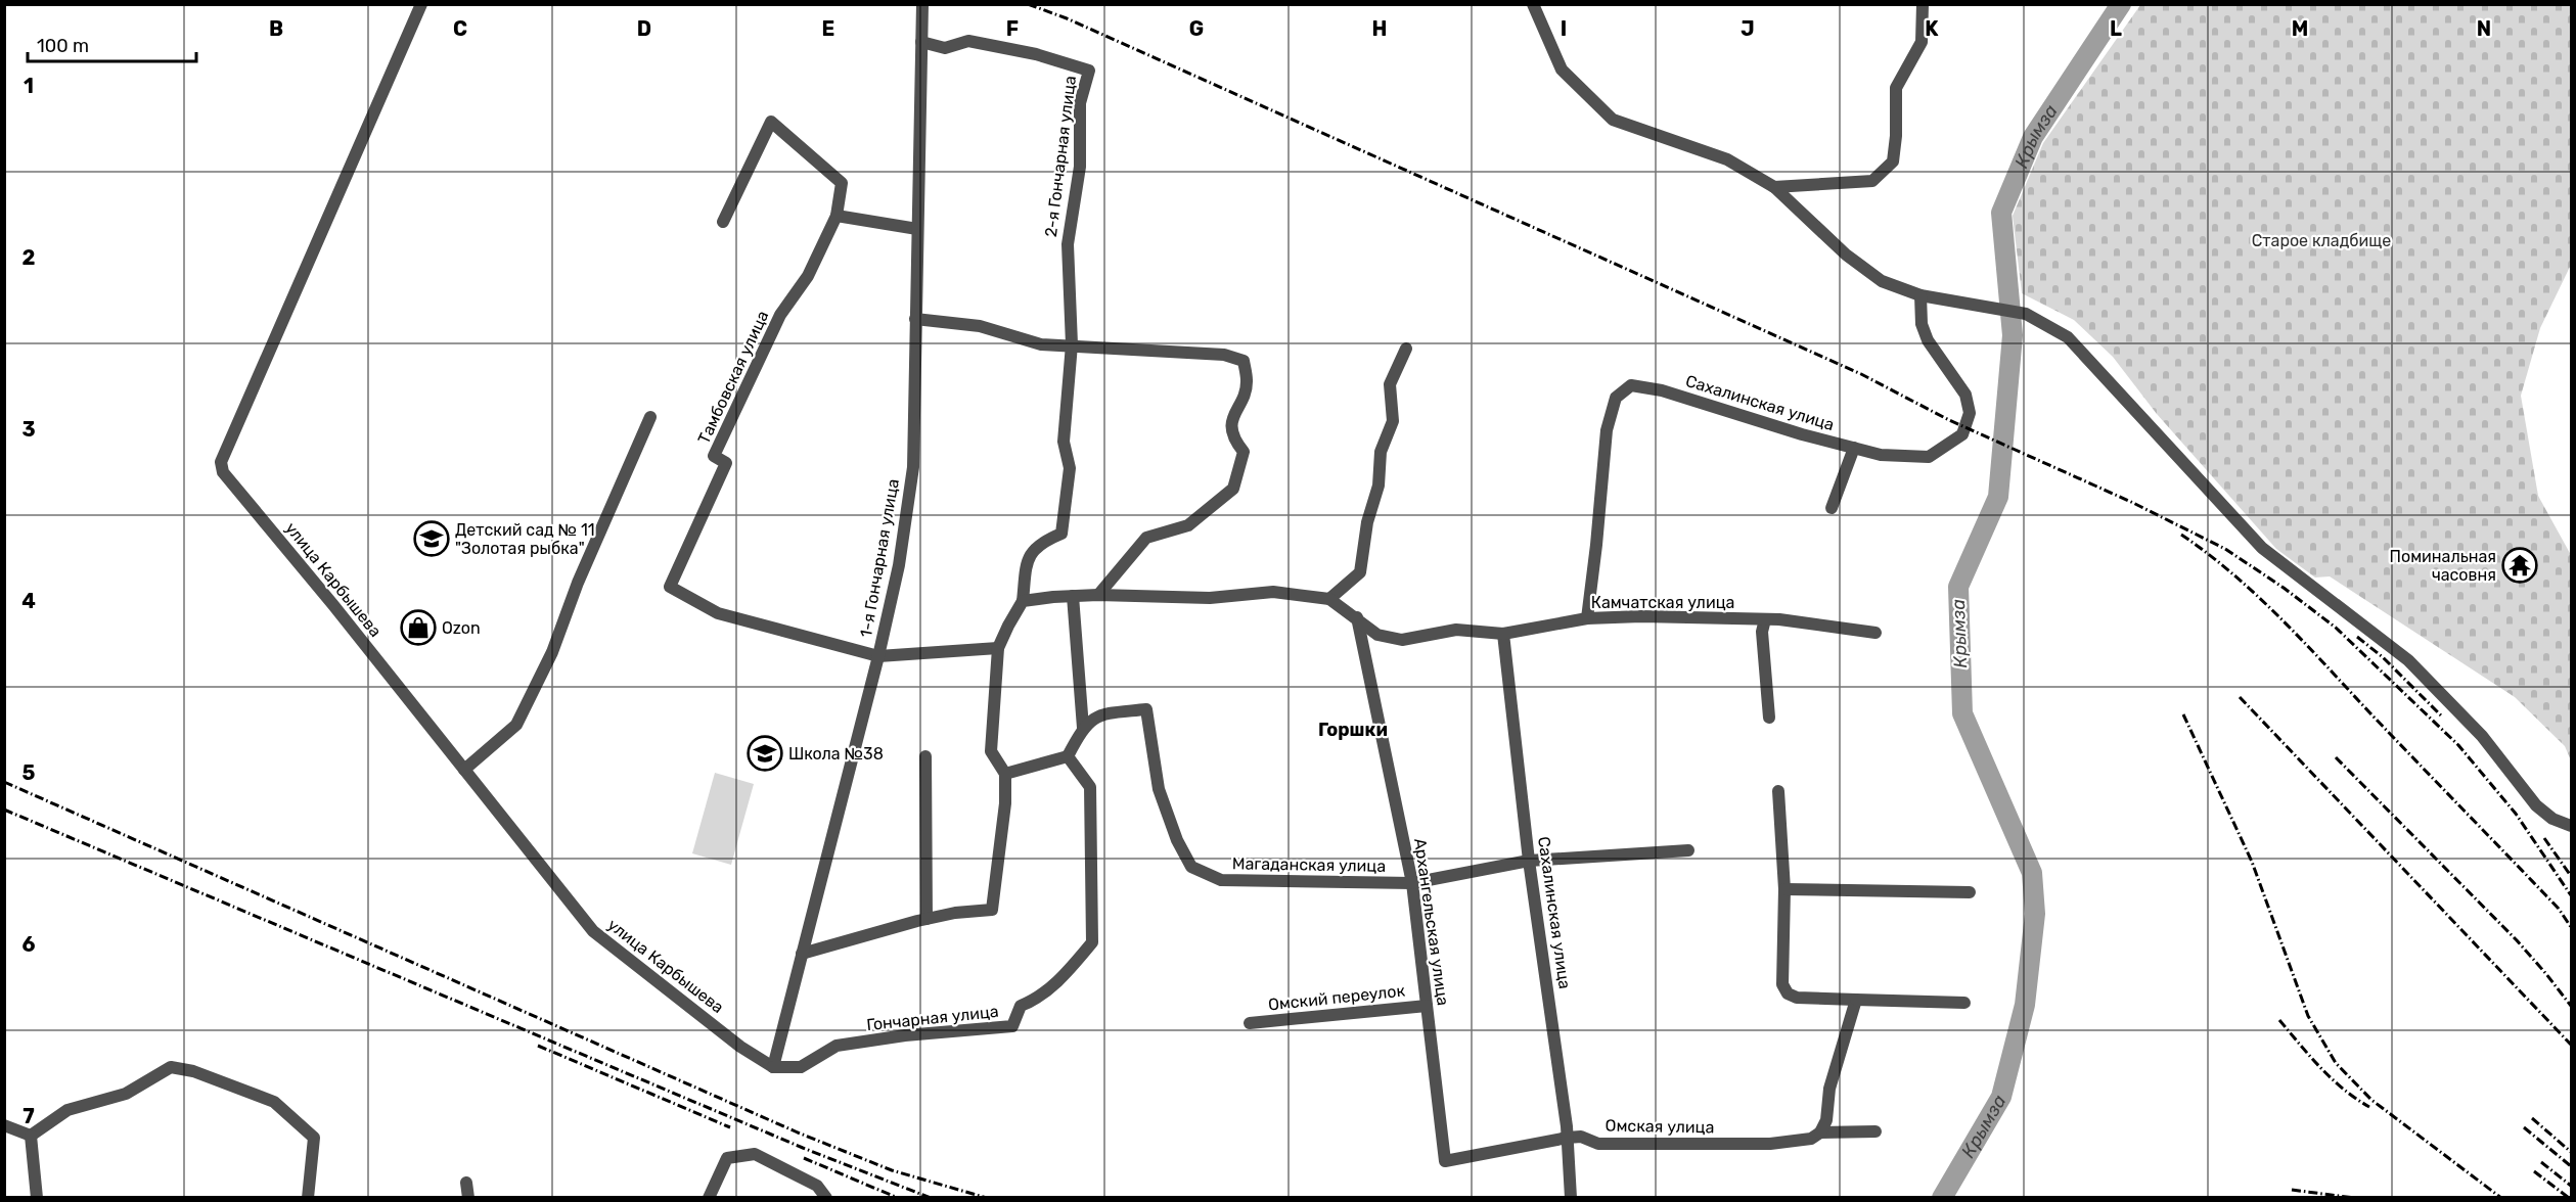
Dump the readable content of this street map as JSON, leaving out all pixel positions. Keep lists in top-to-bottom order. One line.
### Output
{"streets":{"street":["2-я Гончарная улица","Тамбовская улица","Сахалинская улица","1-я Гончарная улица","улица Карбышева","Камчатская улица","Магаданская улица","Архангельская улица","Омский переулок","Гончарная улица","Омская улица"]},"crossings":[["2-я Гончарная улица","1-я Гончарная улица"],["Тамбовская улица","1-я Гончарная улица"],["Сахалинская улица","Камчатская улица"],["Сахалинская улица","Магаданская улица"],["Сахалинская улица","Омская улица"],["1-я Гончарная улица","улица Карбышева"],["1-я Гончарная улица","Гончарная улица"],["улица Карбышева","Гончарная улица"],["Камчатская улица","Архангельская улица"],["Магаданская улица","Архангельская улица"],["Архангельская улица","Омский переулок"],["Архангельская улица","Омская улица"]],"districts":["Горшки"],"water":["Крымза"],"parks":["Старое кладбище"],"places":{"school or university":["Детский сад № 11 \"Золотая рыбка\"","Школа №38"],"temple":["Поминальная часовня"],"shop":["Ozon"]},"scale_bar":"100 m","grid":{"columns":["B","C","D","E","F","G","H","I","J","K","L","M","N"],"rows":["1","2","3","4","5","6","7"]}}
